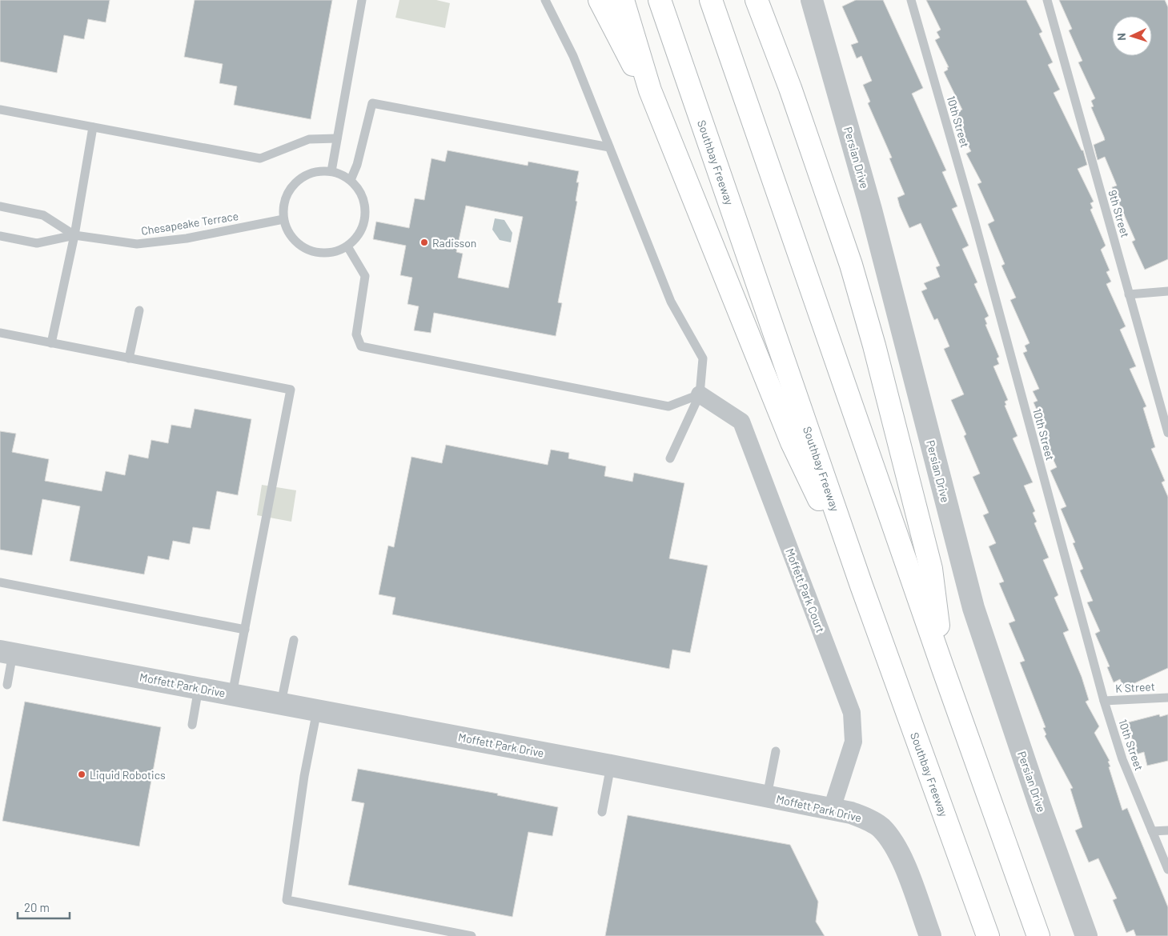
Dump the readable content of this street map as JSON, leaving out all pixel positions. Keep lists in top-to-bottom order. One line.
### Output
{"streets":{"highway":["Southbay Freeway"],"street":["Persian Drive","Moffett Park Court","Moffett Park Drive"],"lane":["10th Street","9th Street","Chesapeake Terrace","K Street"]},"crossings":[["10th Street","K Street"],["Moffett Park Court","Moffett Park Drive"]],"places":["Radisson","Liquid Robotics"],"scale_bar":"20 m","north":"left"}
